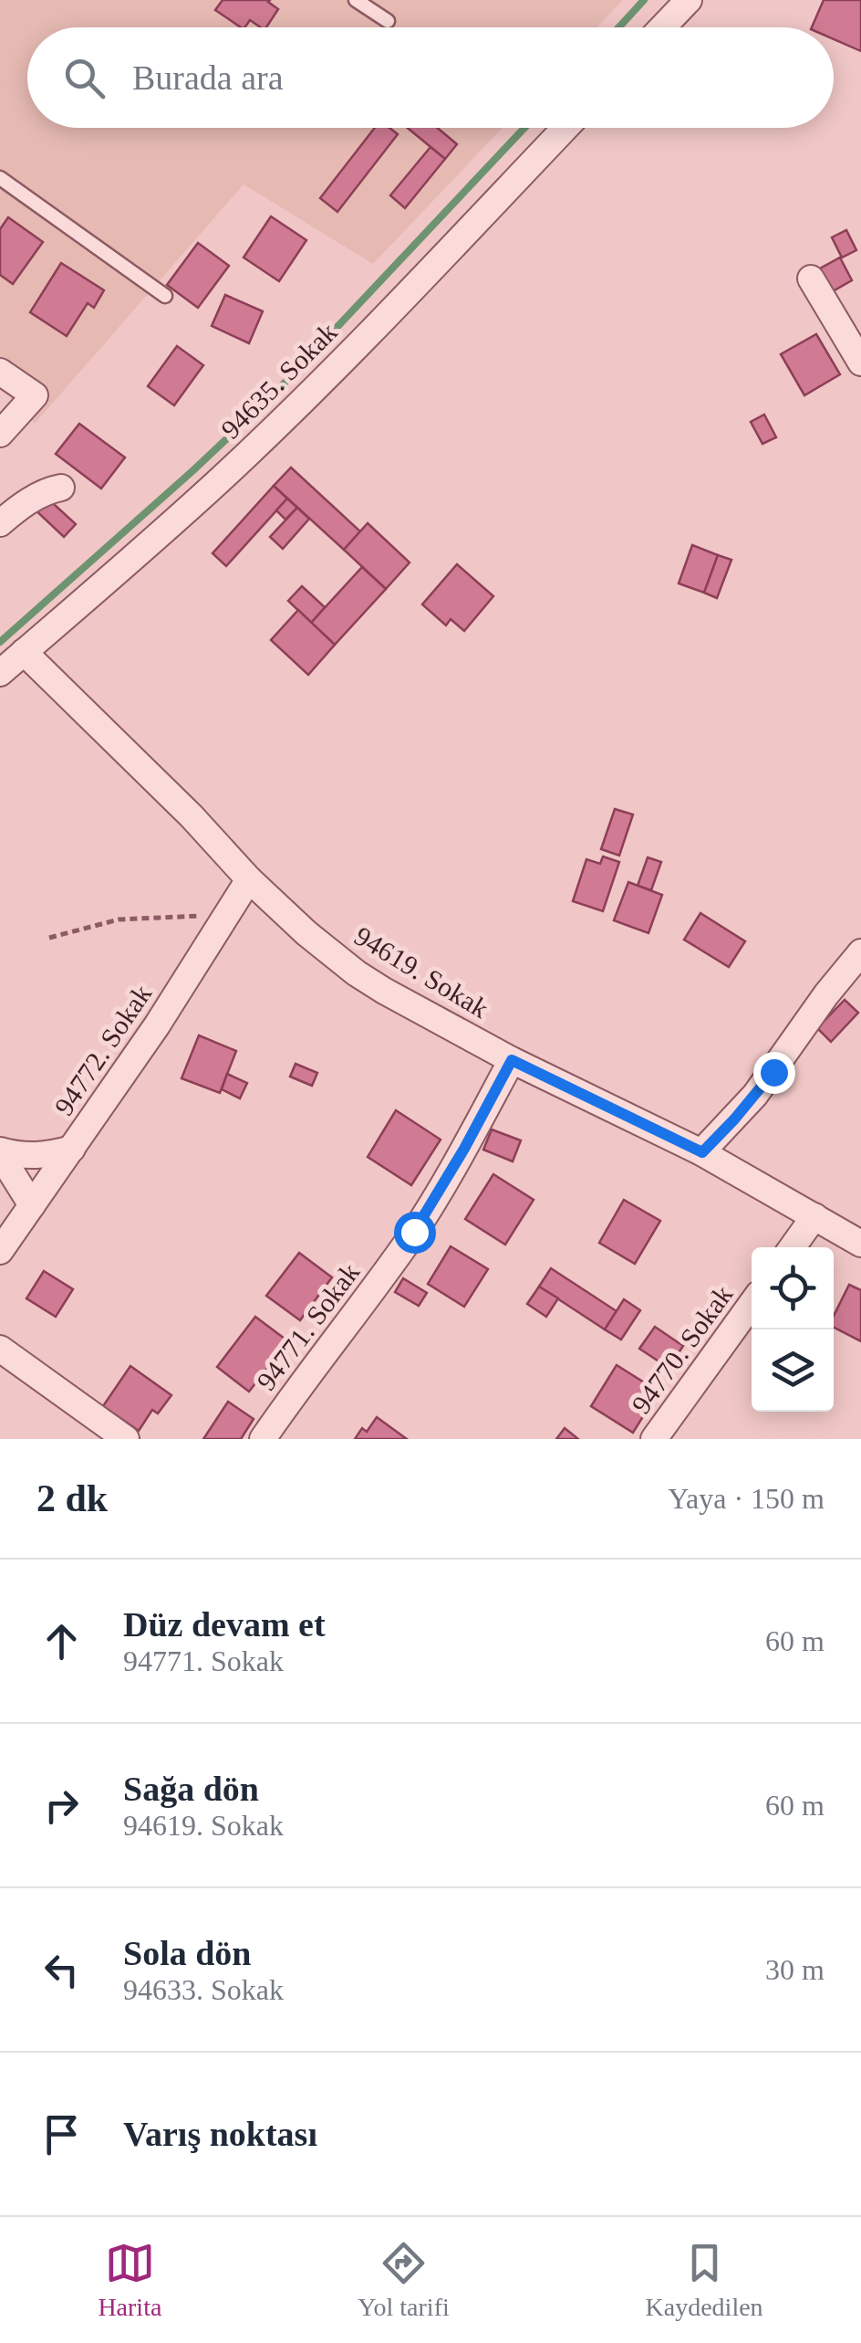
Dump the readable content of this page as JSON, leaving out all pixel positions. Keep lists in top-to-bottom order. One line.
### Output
{"streets":{"street":["94635. Sokak","94619. Sokak","94772. Sokak","94771. Sokak","94770. Sokak"]},"crossings":[["94635. Sokak","94619. Sokak"],["94619. Sokak","94772. Sokak"],["94619. Sokak","94771. Sokak"]],"page":{"search":"Burada ara","heading":["2 dk","Yaya · 150 m"],"list":[["Düz devam et","94771. Sokak","60 m"],["Sağa dön","94619. Sokak","60 m"],["Sola dön","94633. Sokak","30 m"],"Varış noktası"],"nav":["Harita","Yol tarifi","Kaydedilen"]}}
